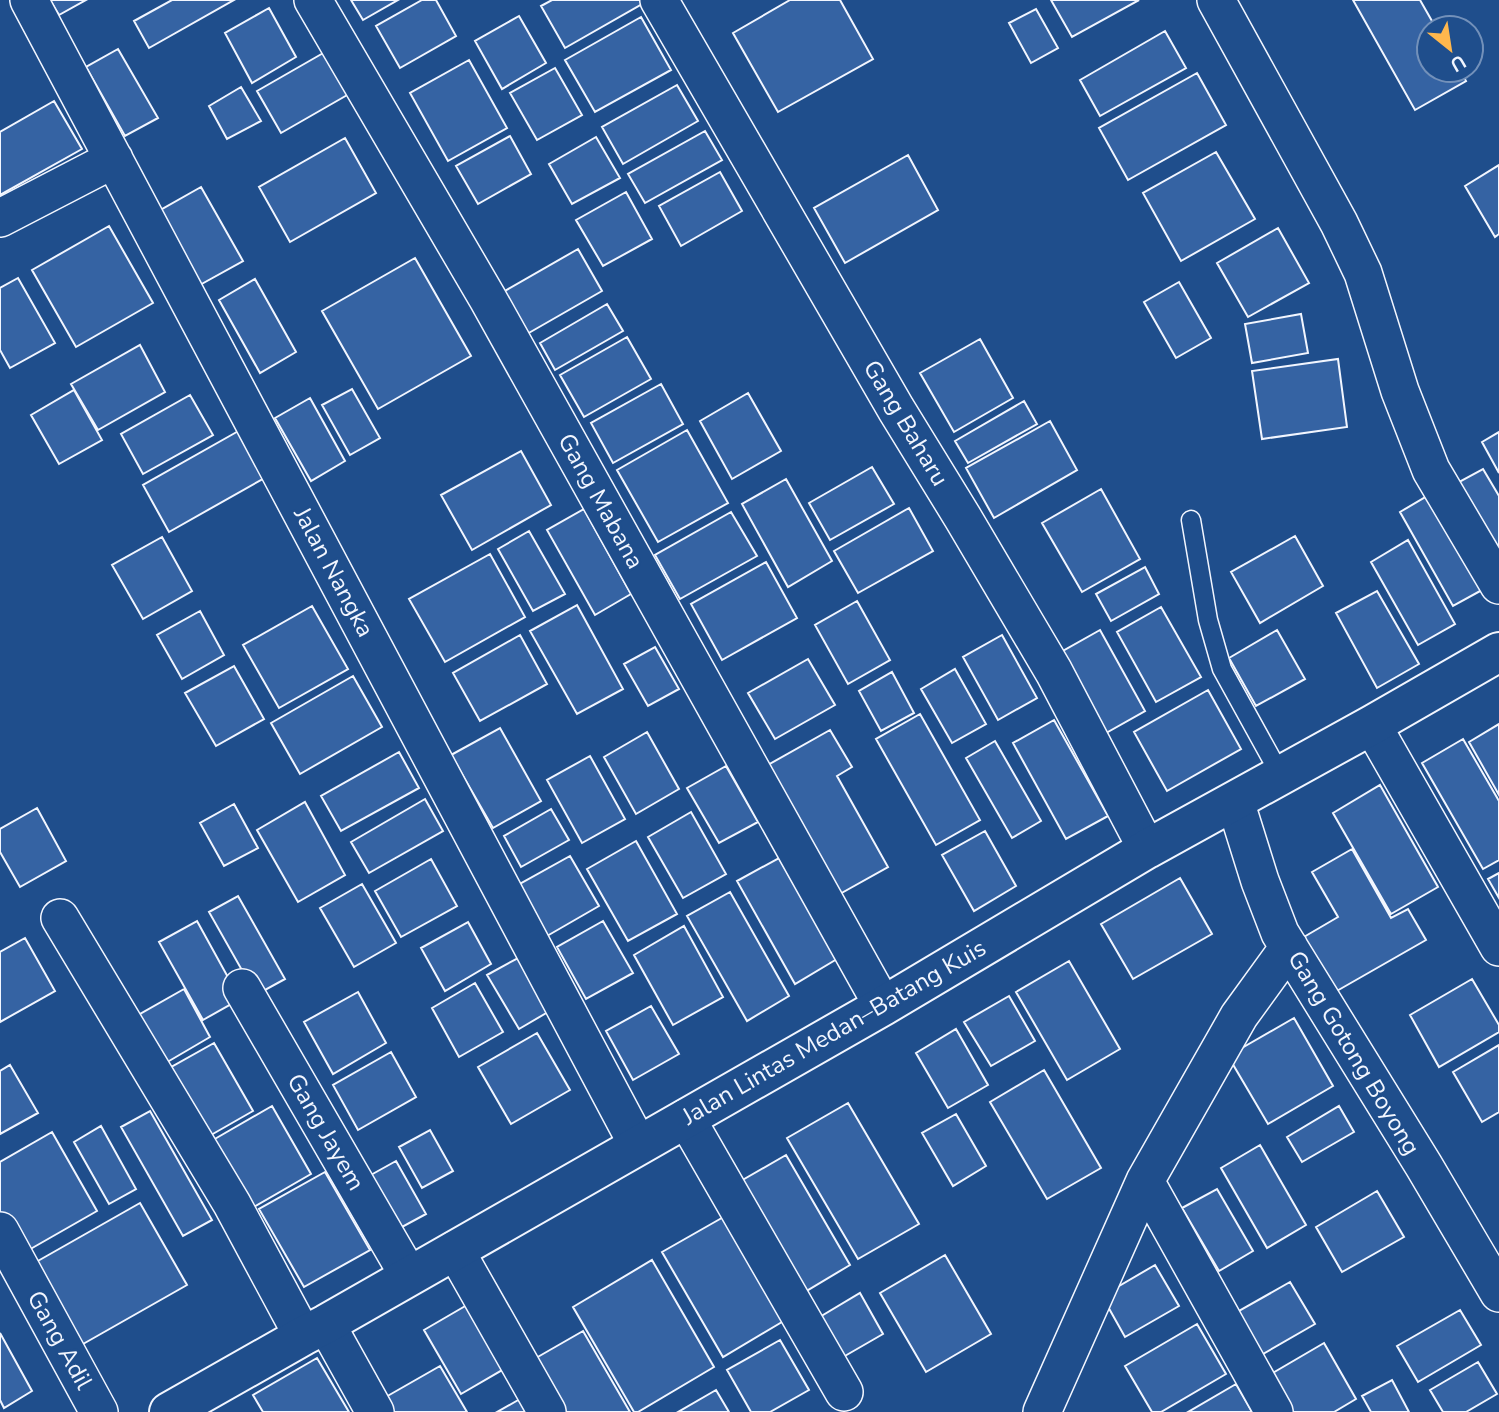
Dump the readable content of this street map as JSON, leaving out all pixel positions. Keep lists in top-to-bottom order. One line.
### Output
{"streets":{"highway":["Jalan Lintas Medan–Batang Kuis"],"street":["Gang Baharu","Gang Mabana","Jalan Nangka","Gang Gotong Boyong","Gang Jayem","Gang Adil"]},"crossings":[["Gang Baharu","Jalan Lintas Medan–Batang Kuis"],["Gang Mabana","Jalan Lintas Medan–Batang Kuis"],["Jalan Nangka","Jalan Lintas Medan–Batang Kuis"],["Jalan Lintas Medan–Batang Kuis","Gang Gotong Boyong"],["Jalan Lintas Medan–Batang Kuis","Gang Jayem"]],"north":"bottom right"}
